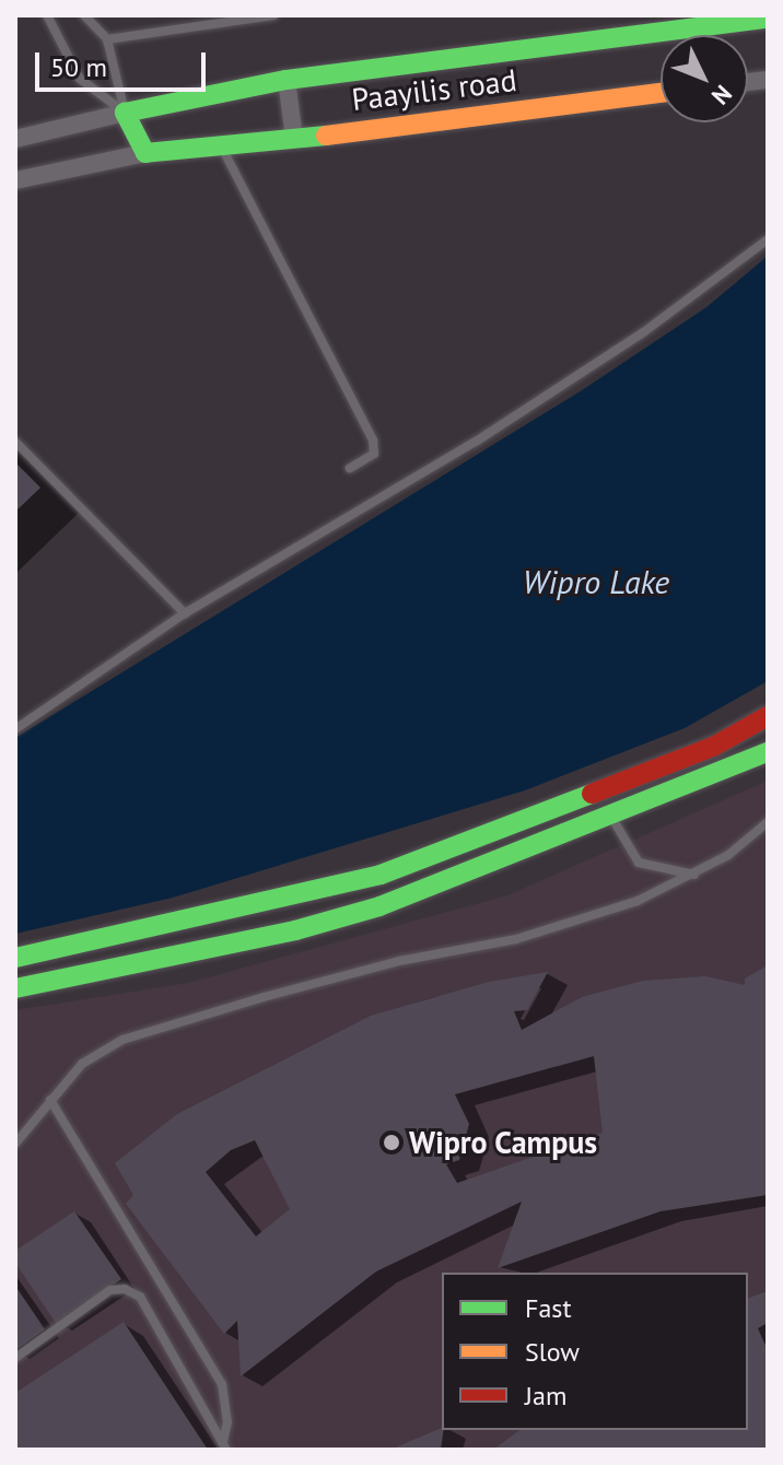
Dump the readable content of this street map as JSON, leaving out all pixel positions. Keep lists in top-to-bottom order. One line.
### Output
{"streets":{"main road":["Paayilis road"]},"water":["Wipro Lake"],"places":["Wipro Campus"],"legend":["Fast","Slow","Jam"],"scale_bar":"50 m","north":"bottom right"}
